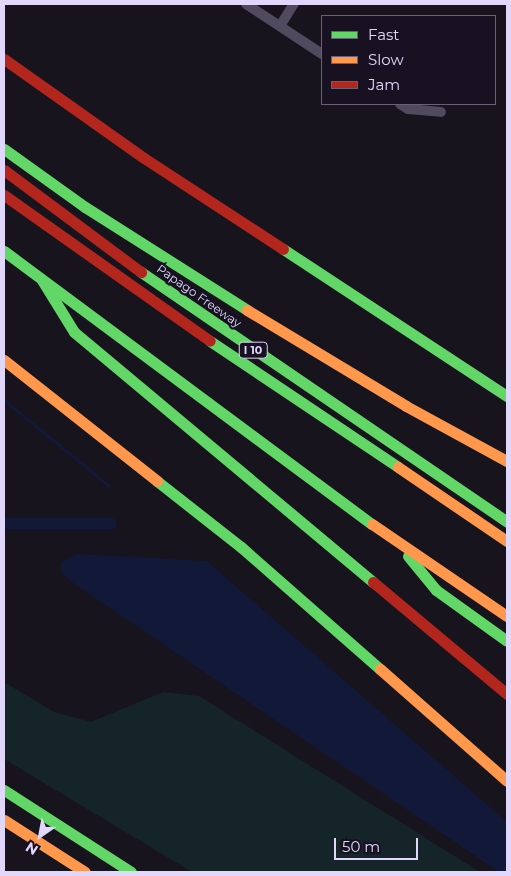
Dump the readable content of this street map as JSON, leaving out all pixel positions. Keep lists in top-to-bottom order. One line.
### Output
{"streets":{"main road":["Papago Freeway","I 10"]},"legend":["Fast","Slow","Jam"],"scale_bar":"50 m","north":"bottom left"}
